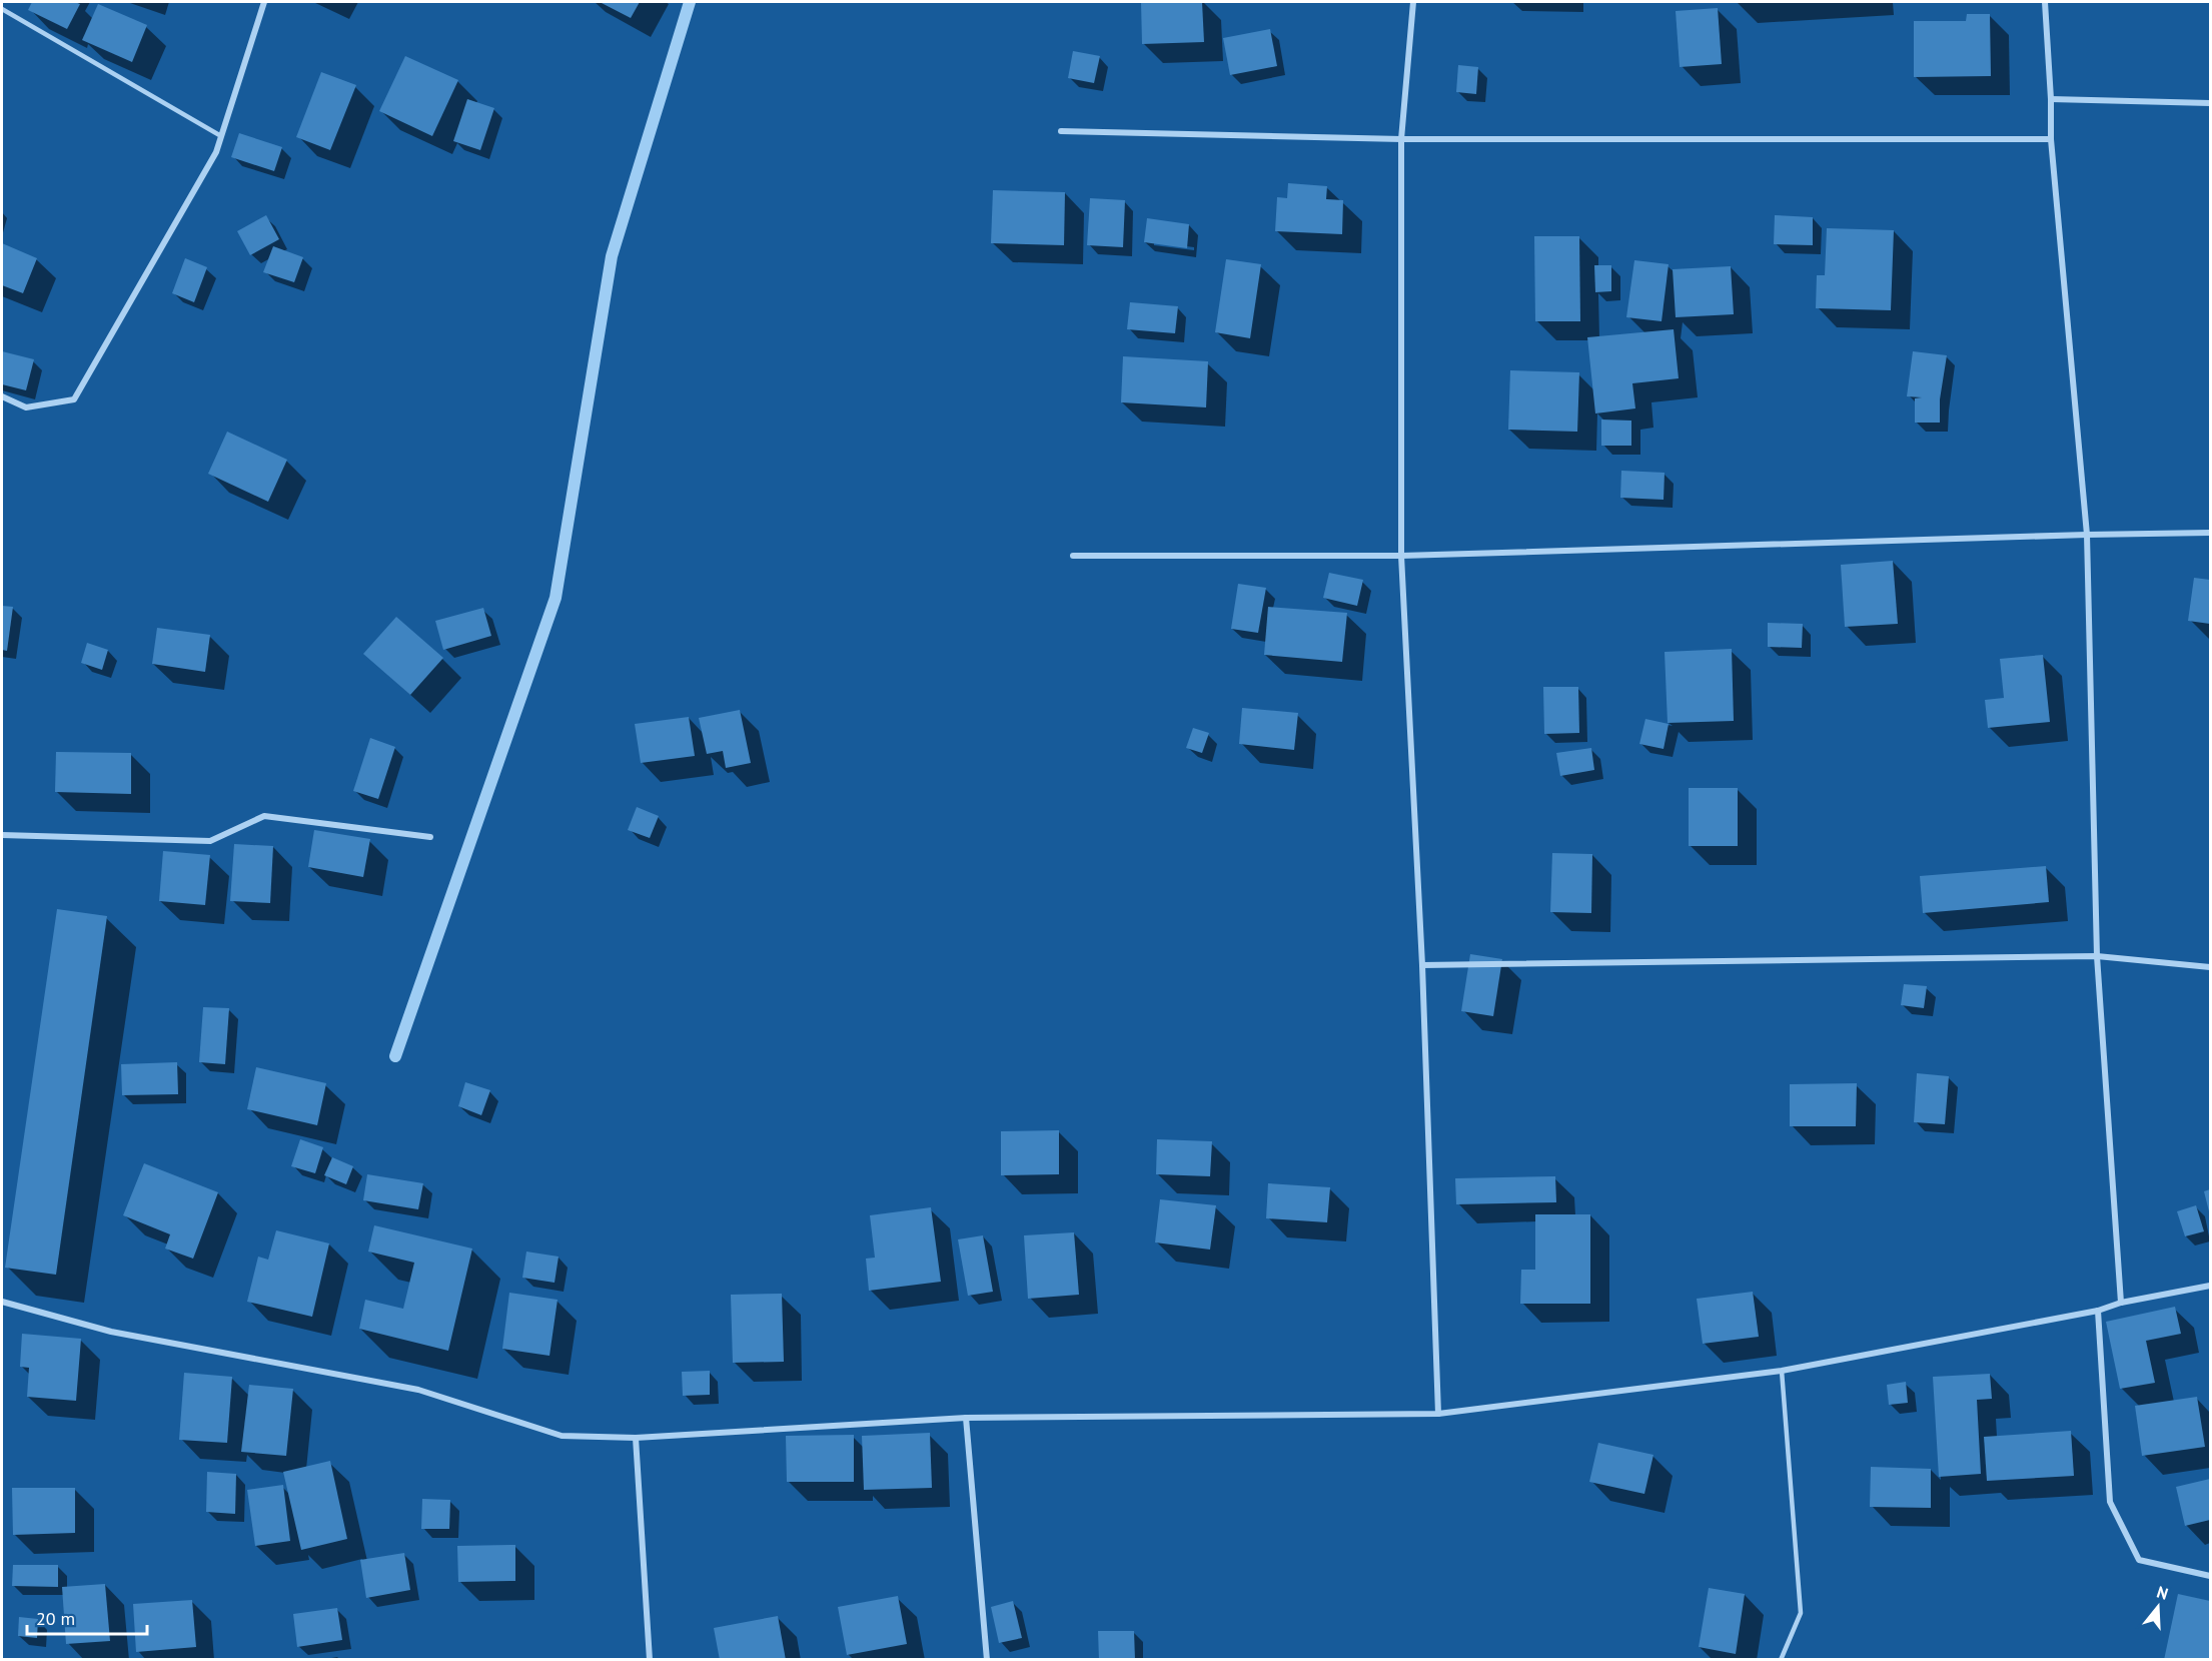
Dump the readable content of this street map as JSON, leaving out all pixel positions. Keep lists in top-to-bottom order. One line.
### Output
{"scale_bar":"20 m","north":"top"}
